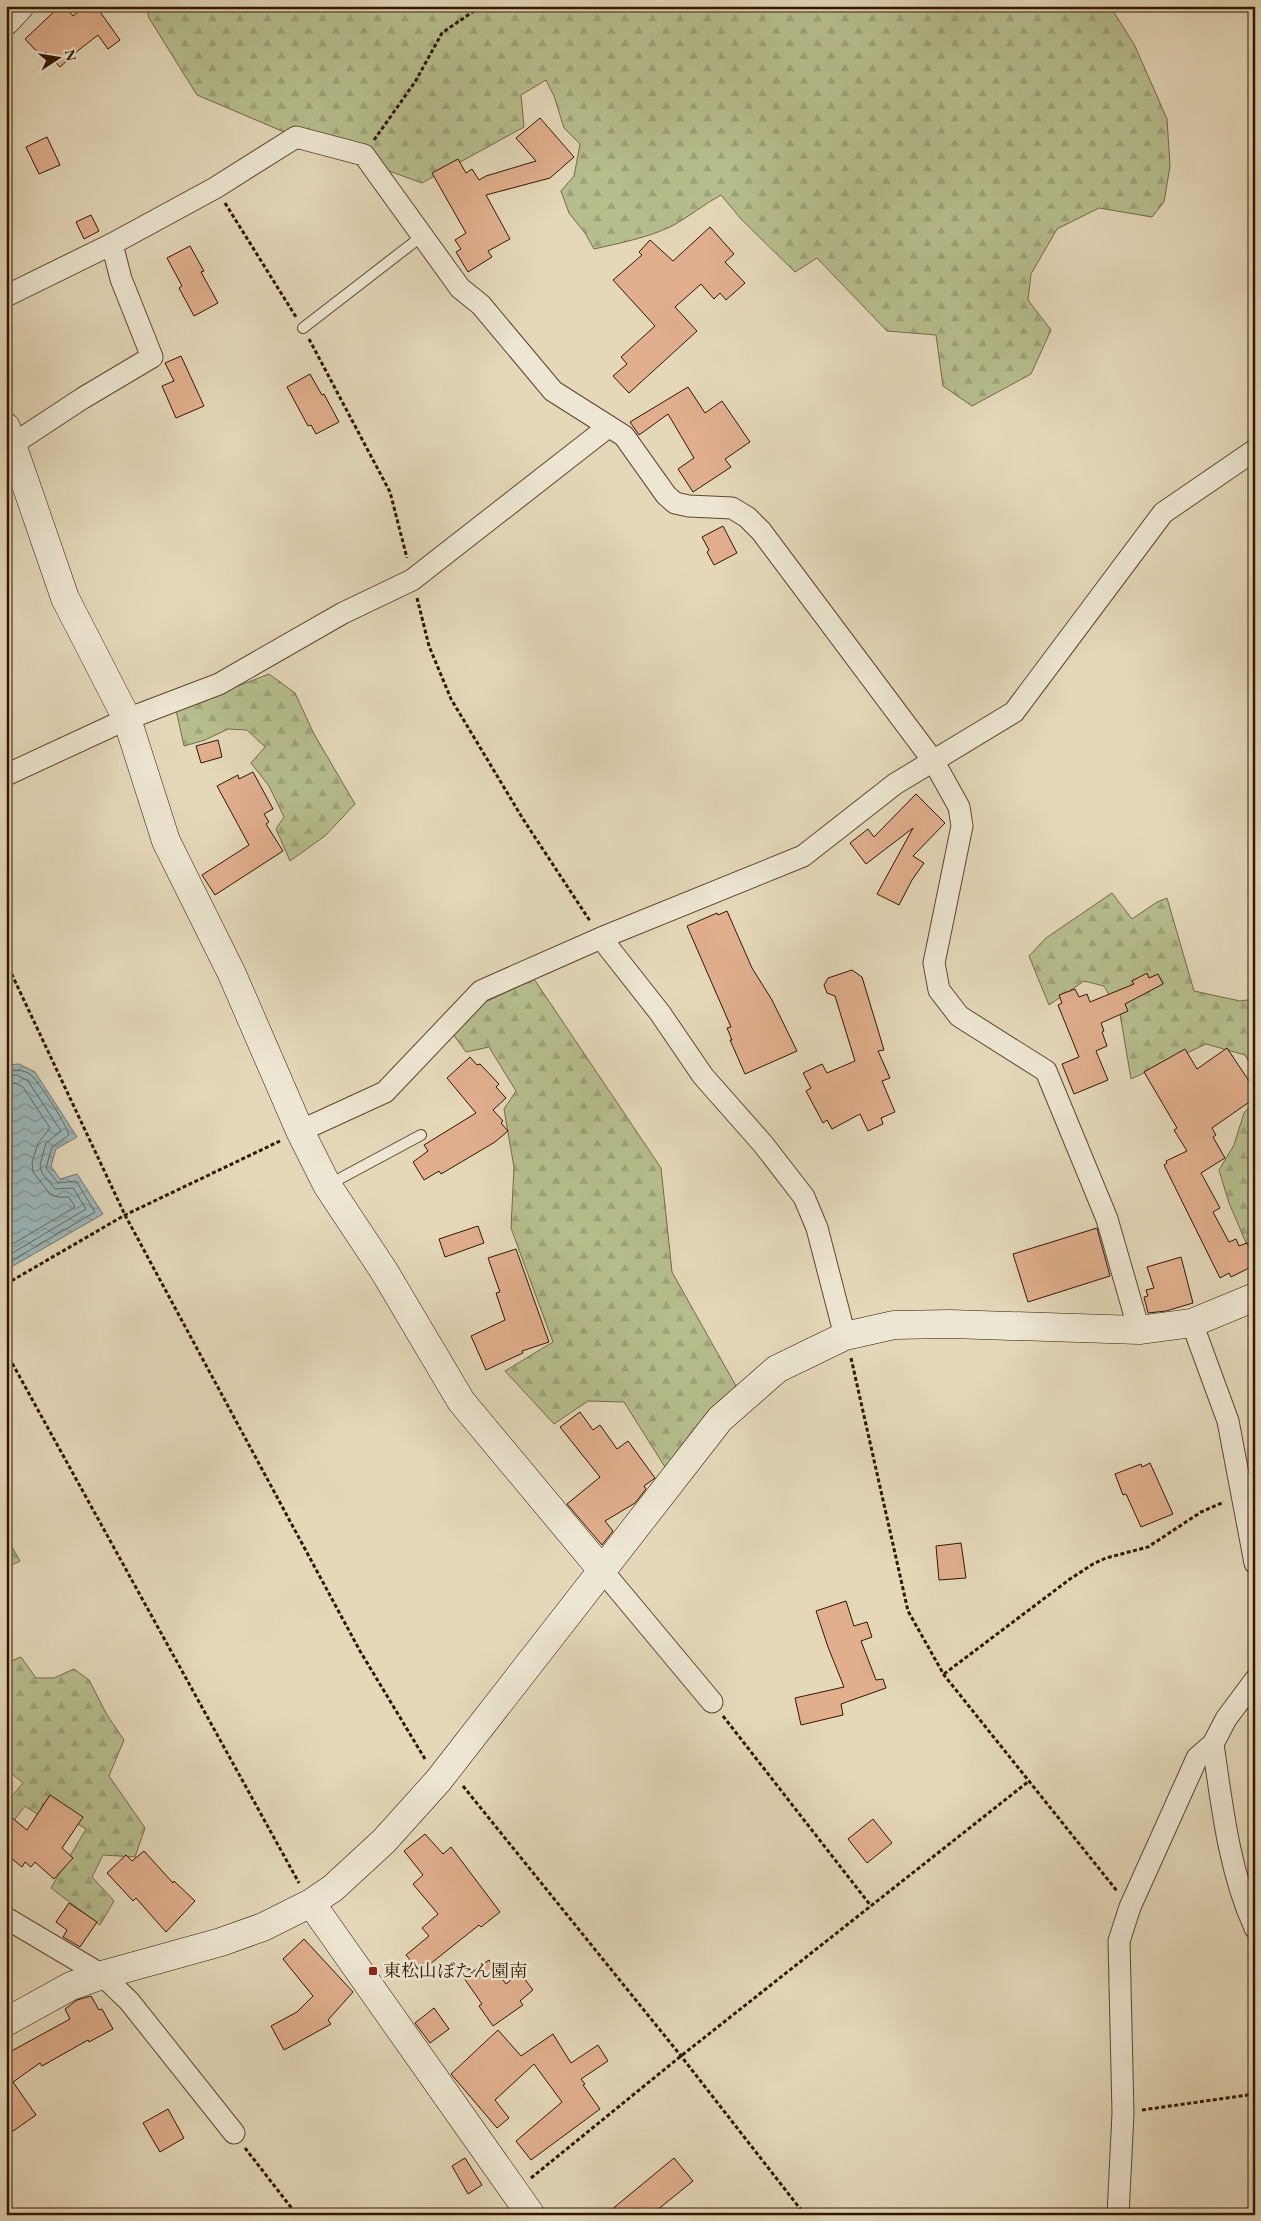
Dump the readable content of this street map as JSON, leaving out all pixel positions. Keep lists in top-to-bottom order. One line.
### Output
{"places":{"transit":["東松山ぼたん園南"]},"north":"right"}
